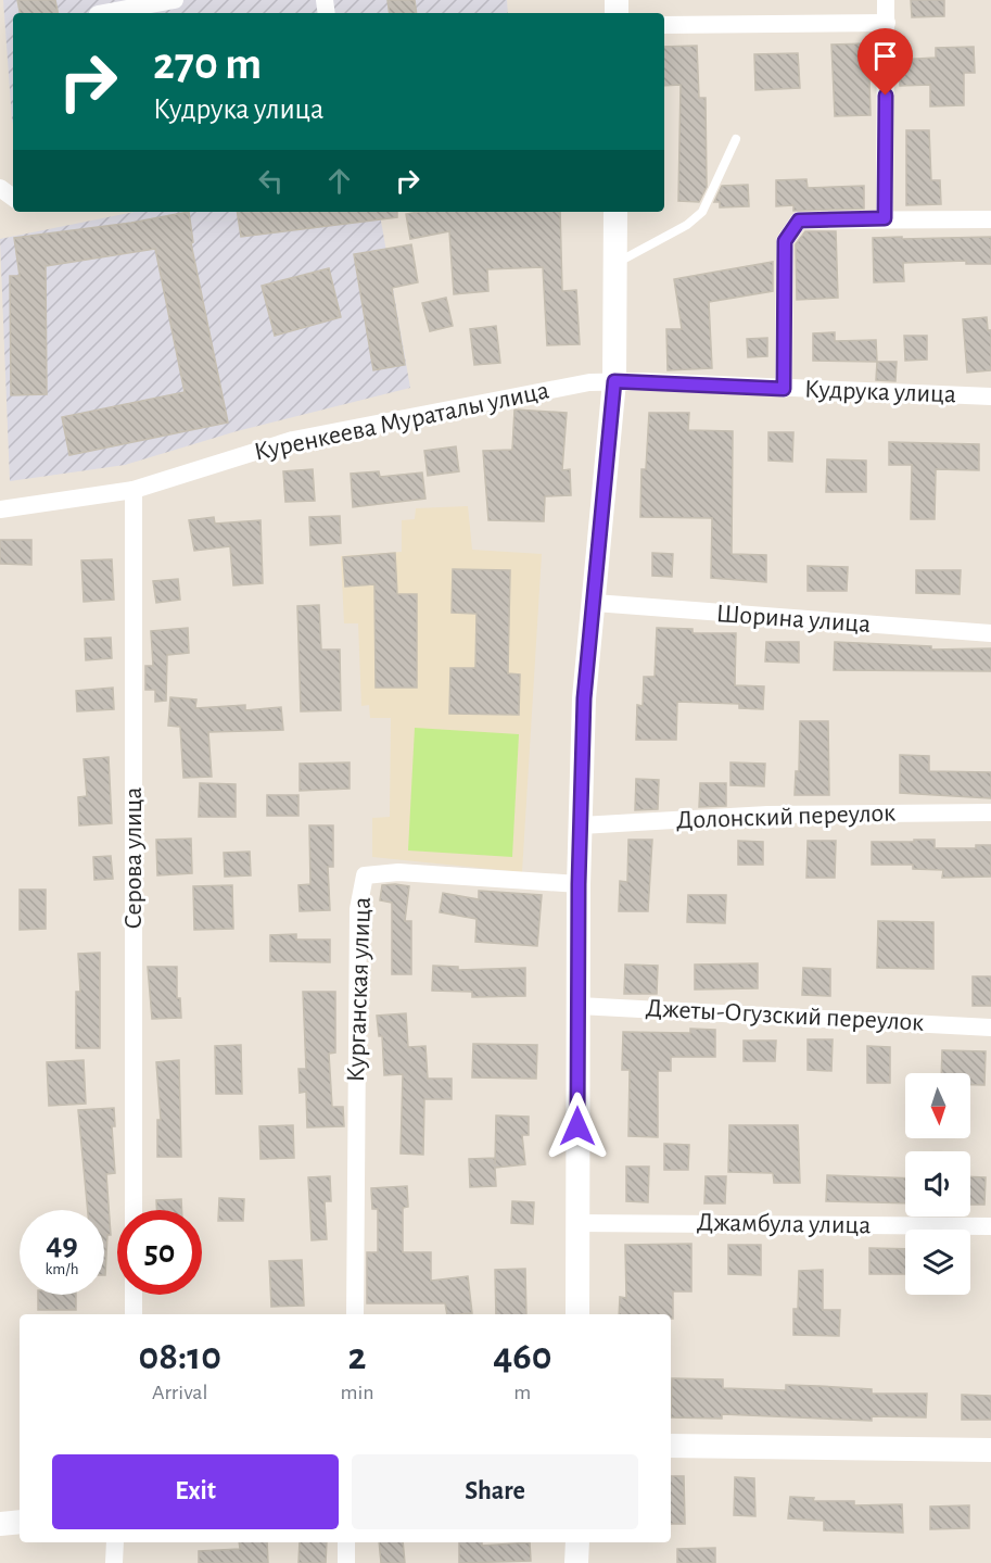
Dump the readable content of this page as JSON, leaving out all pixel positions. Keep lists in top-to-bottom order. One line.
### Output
{"streets":{"street":["Кудрука улица","Куренкеева Мураталы улица","Шорина улица","Долонский переулок","Серова улица","Курганская улица","Джеты-Огузский переулок","Джамбула улица"]},"crossings":[["Кудрука улица","Куренкеева Мураталы улица"],["Куренкеева Мураталы улица","Серова улица"]],"north":"bottom","page":{"turn":["270 m","Кудрука улица"],"speed":"49 km/h","limit":"50","eta":["08:10","Arrival","2","min","460","m"],"buttons":["Exit","Share"]}}
